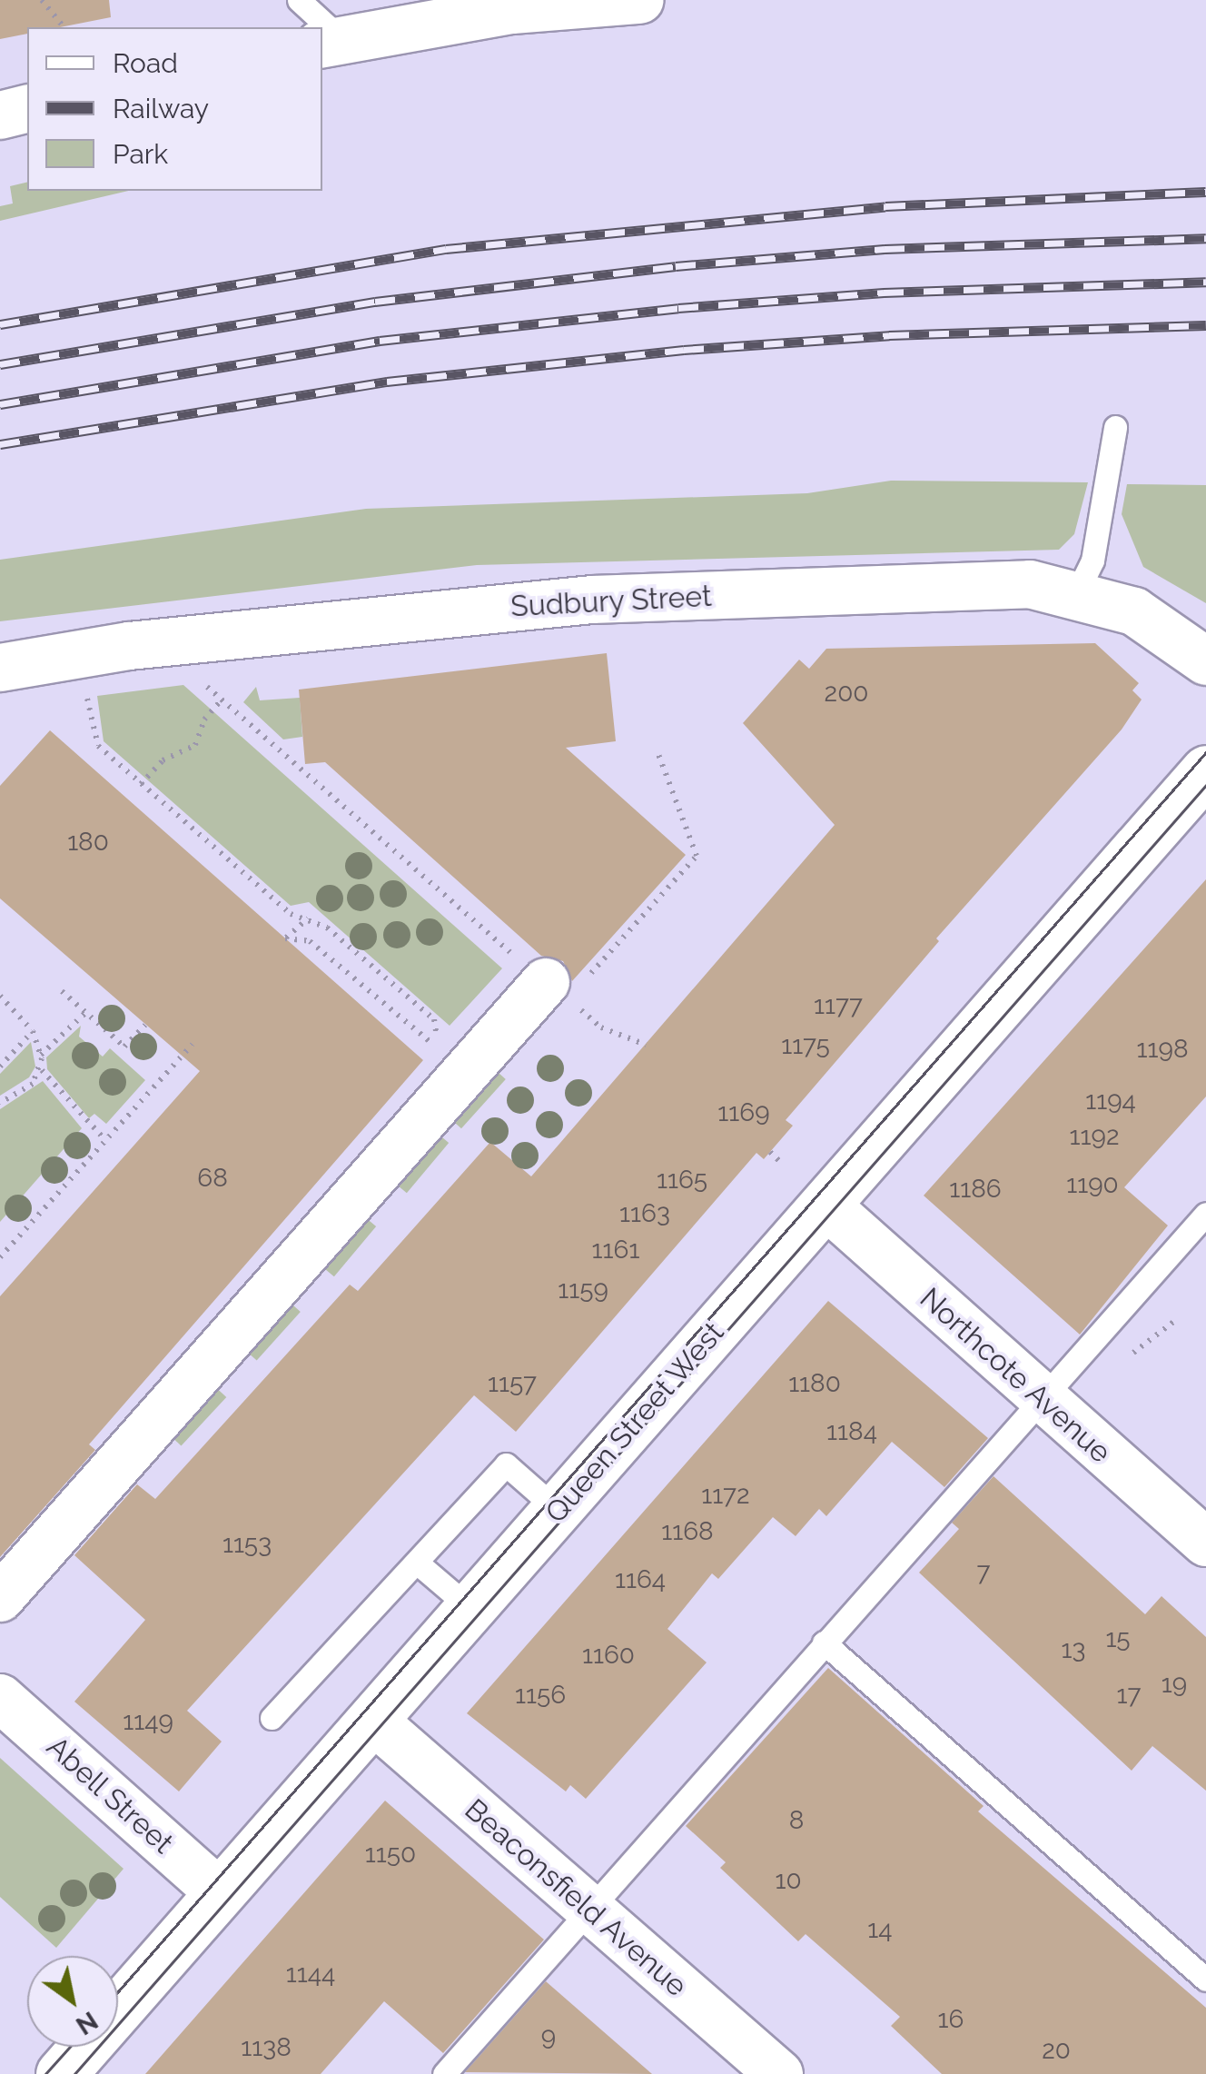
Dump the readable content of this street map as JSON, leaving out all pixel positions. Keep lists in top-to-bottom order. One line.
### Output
{"streets":{"main road":["Queen Street West"],"street":["Sudbury Street","Northcote Avenue","Abell Street","Beaconsfield Avenue"]},"crossings":[["Northcote Avenue","Queen Street West"],["Queen Street West","Abell Street"],["Queen Street West","Beaconsfield Avenue"]],"house_numbers":["200","180","1177","1175","1198","1194","1169","1192","68","1165","1190","1186","1163","1161","1159","1157","1180","1184","1172","1168","1153","7","1164","15","13","1160","19","1156","17","1149","8","1150","10","14","1144","16","9","1138","20"],"legend":["Road","Railway","Park"],"north":"bottom right"}
